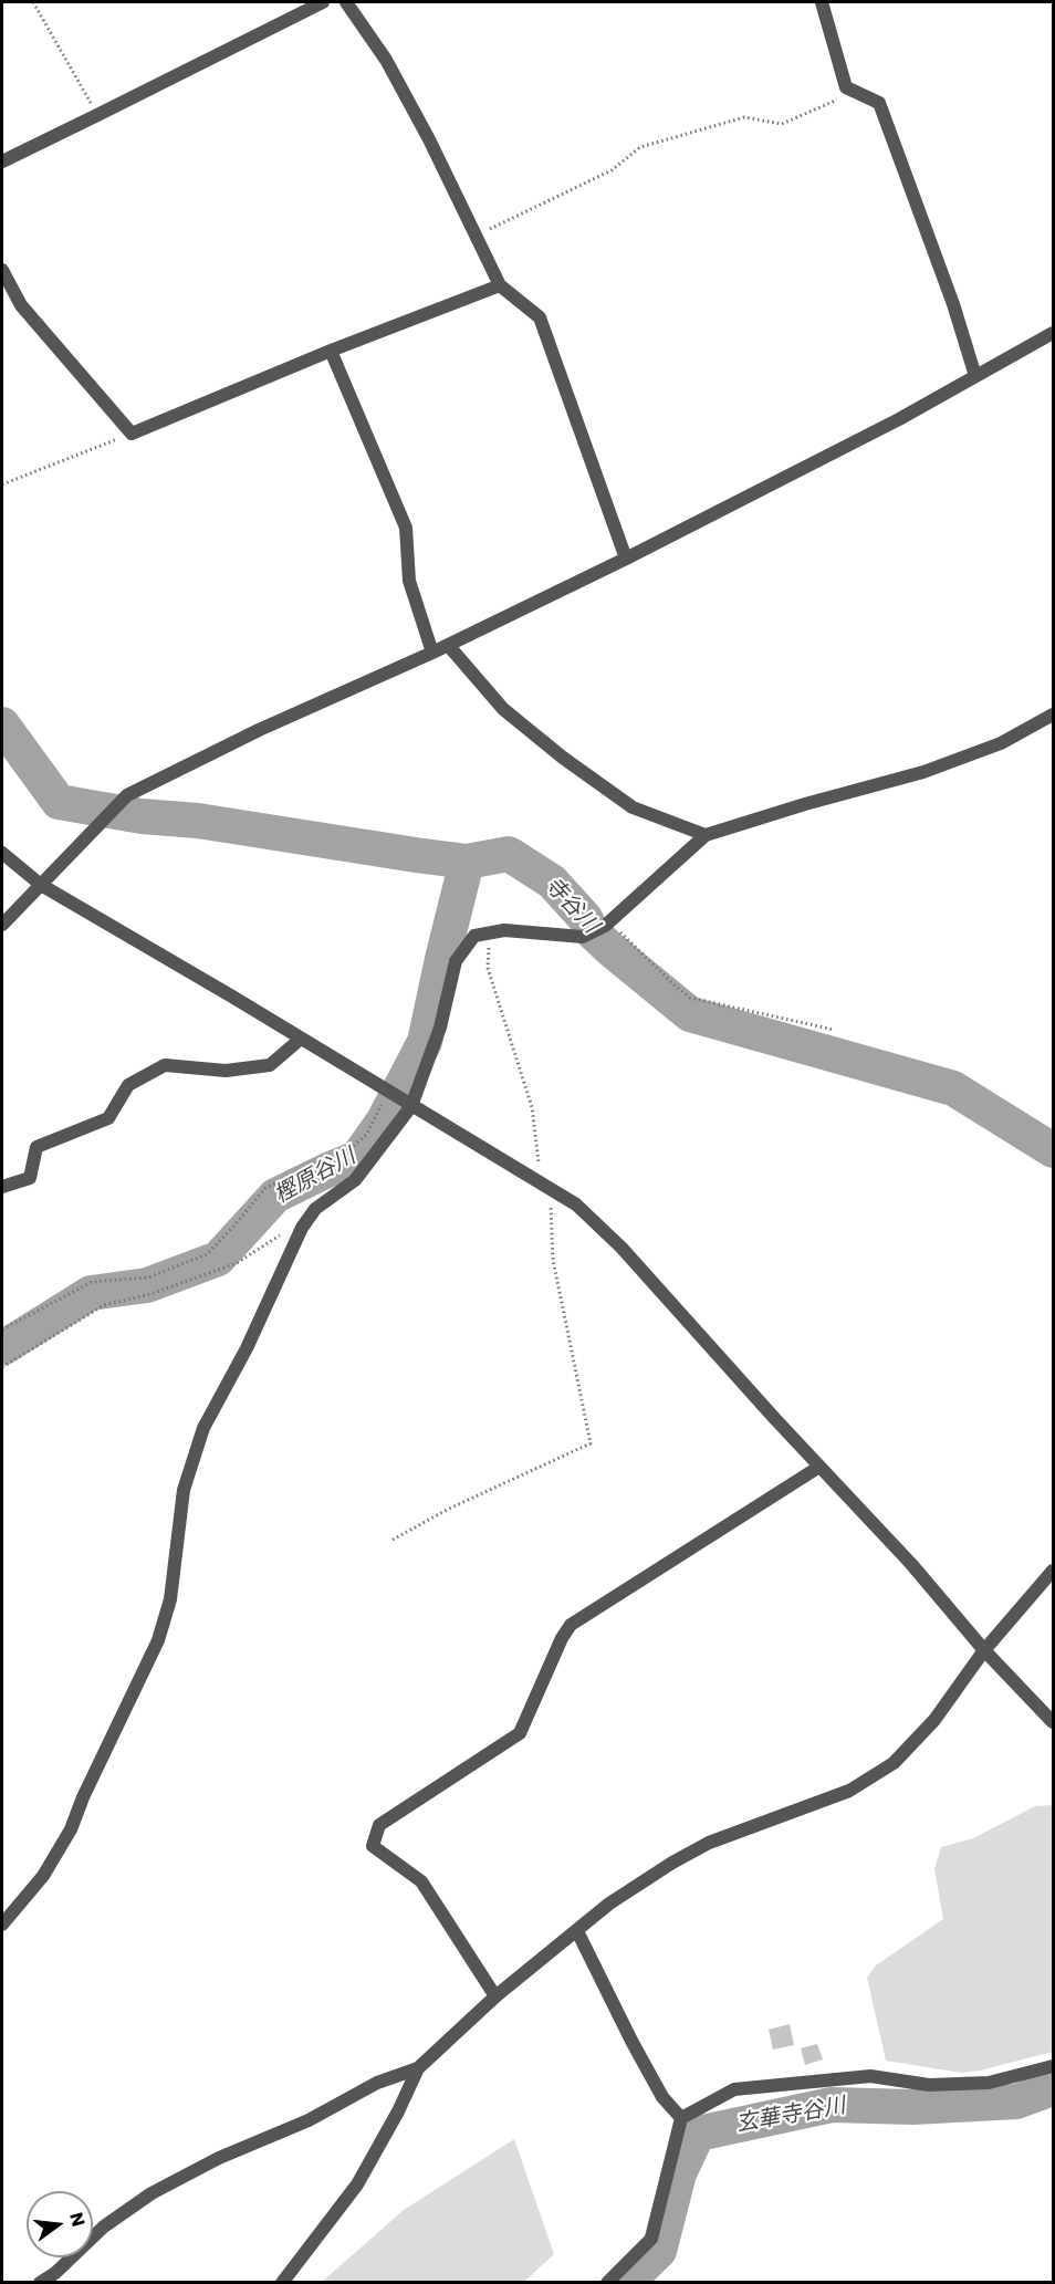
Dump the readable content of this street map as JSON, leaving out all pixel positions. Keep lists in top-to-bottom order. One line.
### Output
{"water":["寺谷川","樫原谷川","玄華寺谷川"],"north":"right"}
